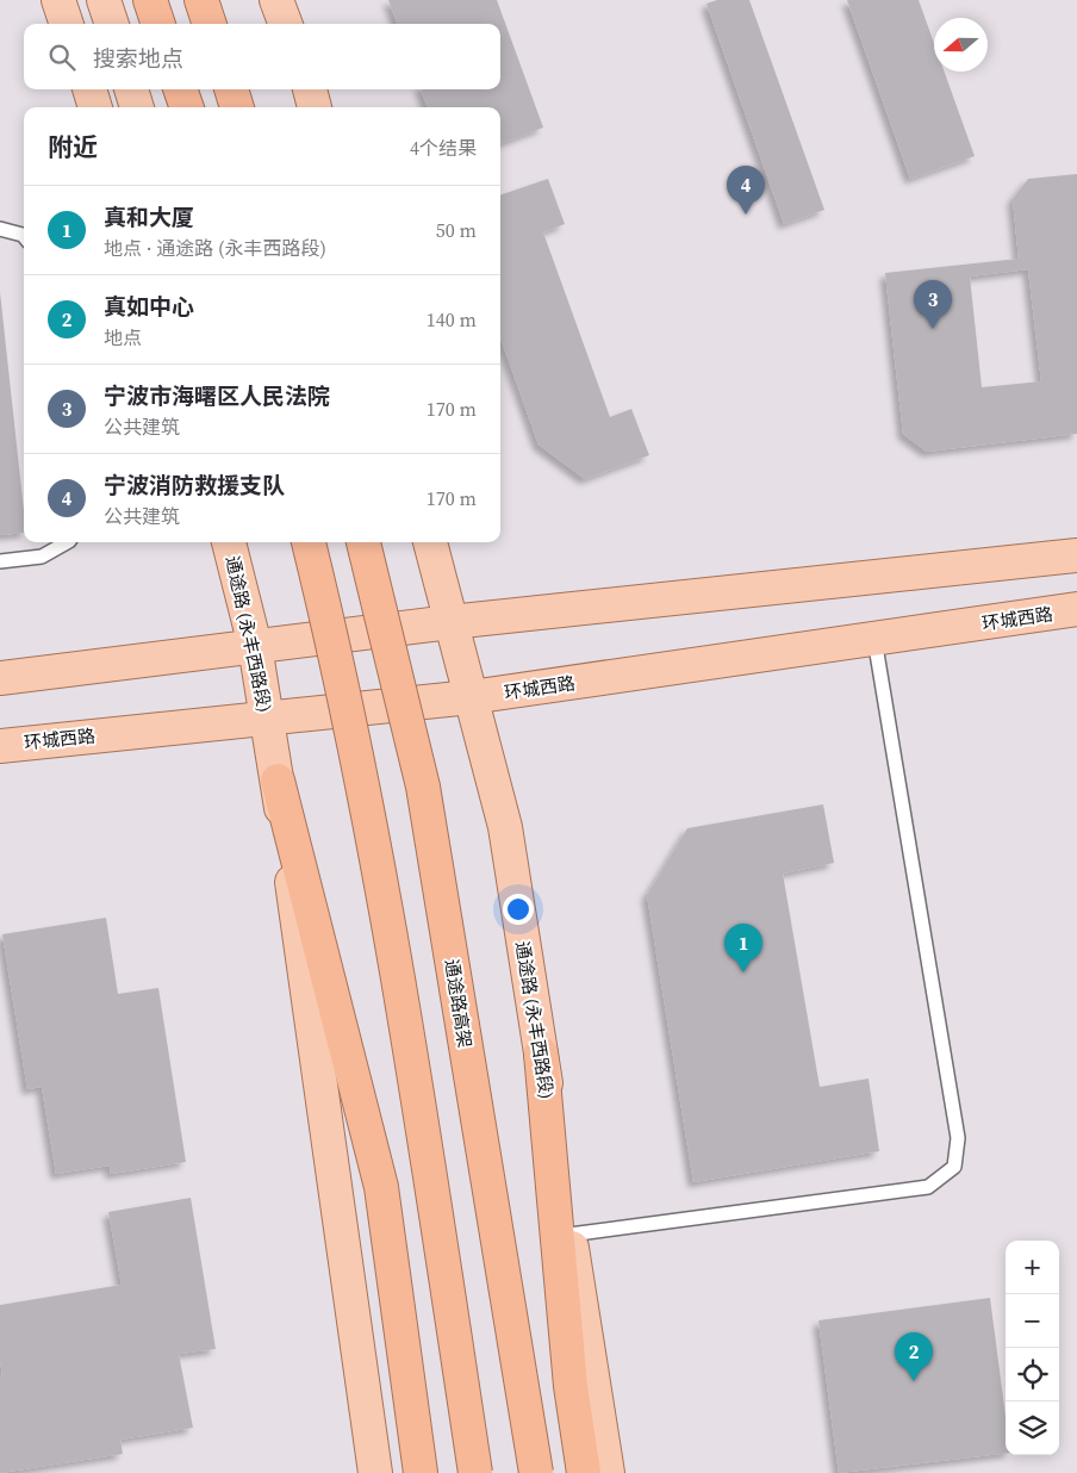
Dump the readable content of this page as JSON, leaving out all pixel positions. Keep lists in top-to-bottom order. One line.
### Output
{"streets":{"highway":["通途路高架"],"main road":["环城西路","通途路 (永丰西路段)"]},"crossings":[["环城西路","通途路 (永丰西路段)"]],"north":"left","page":{"search":"搜索地点","heading":["附近","4个结果"],"pins":["4","3","1","2"],"list":[{"mark":"1","name":"真和大厦","note":"地点 · 通途路 (永丰西路段)","value":"50 m"},{"mark":"2","name":"真如中心","note":"地点","value":"140 m"},{"mark":"3","name":"宁波市海曙区人民法院","note":"公共建筑","value":"170 m"},{"mark":"4","name":"宁波消防救援支队","note":"公共建筑","value":"170 m"}],"map_buttons":["+","−"]}}
